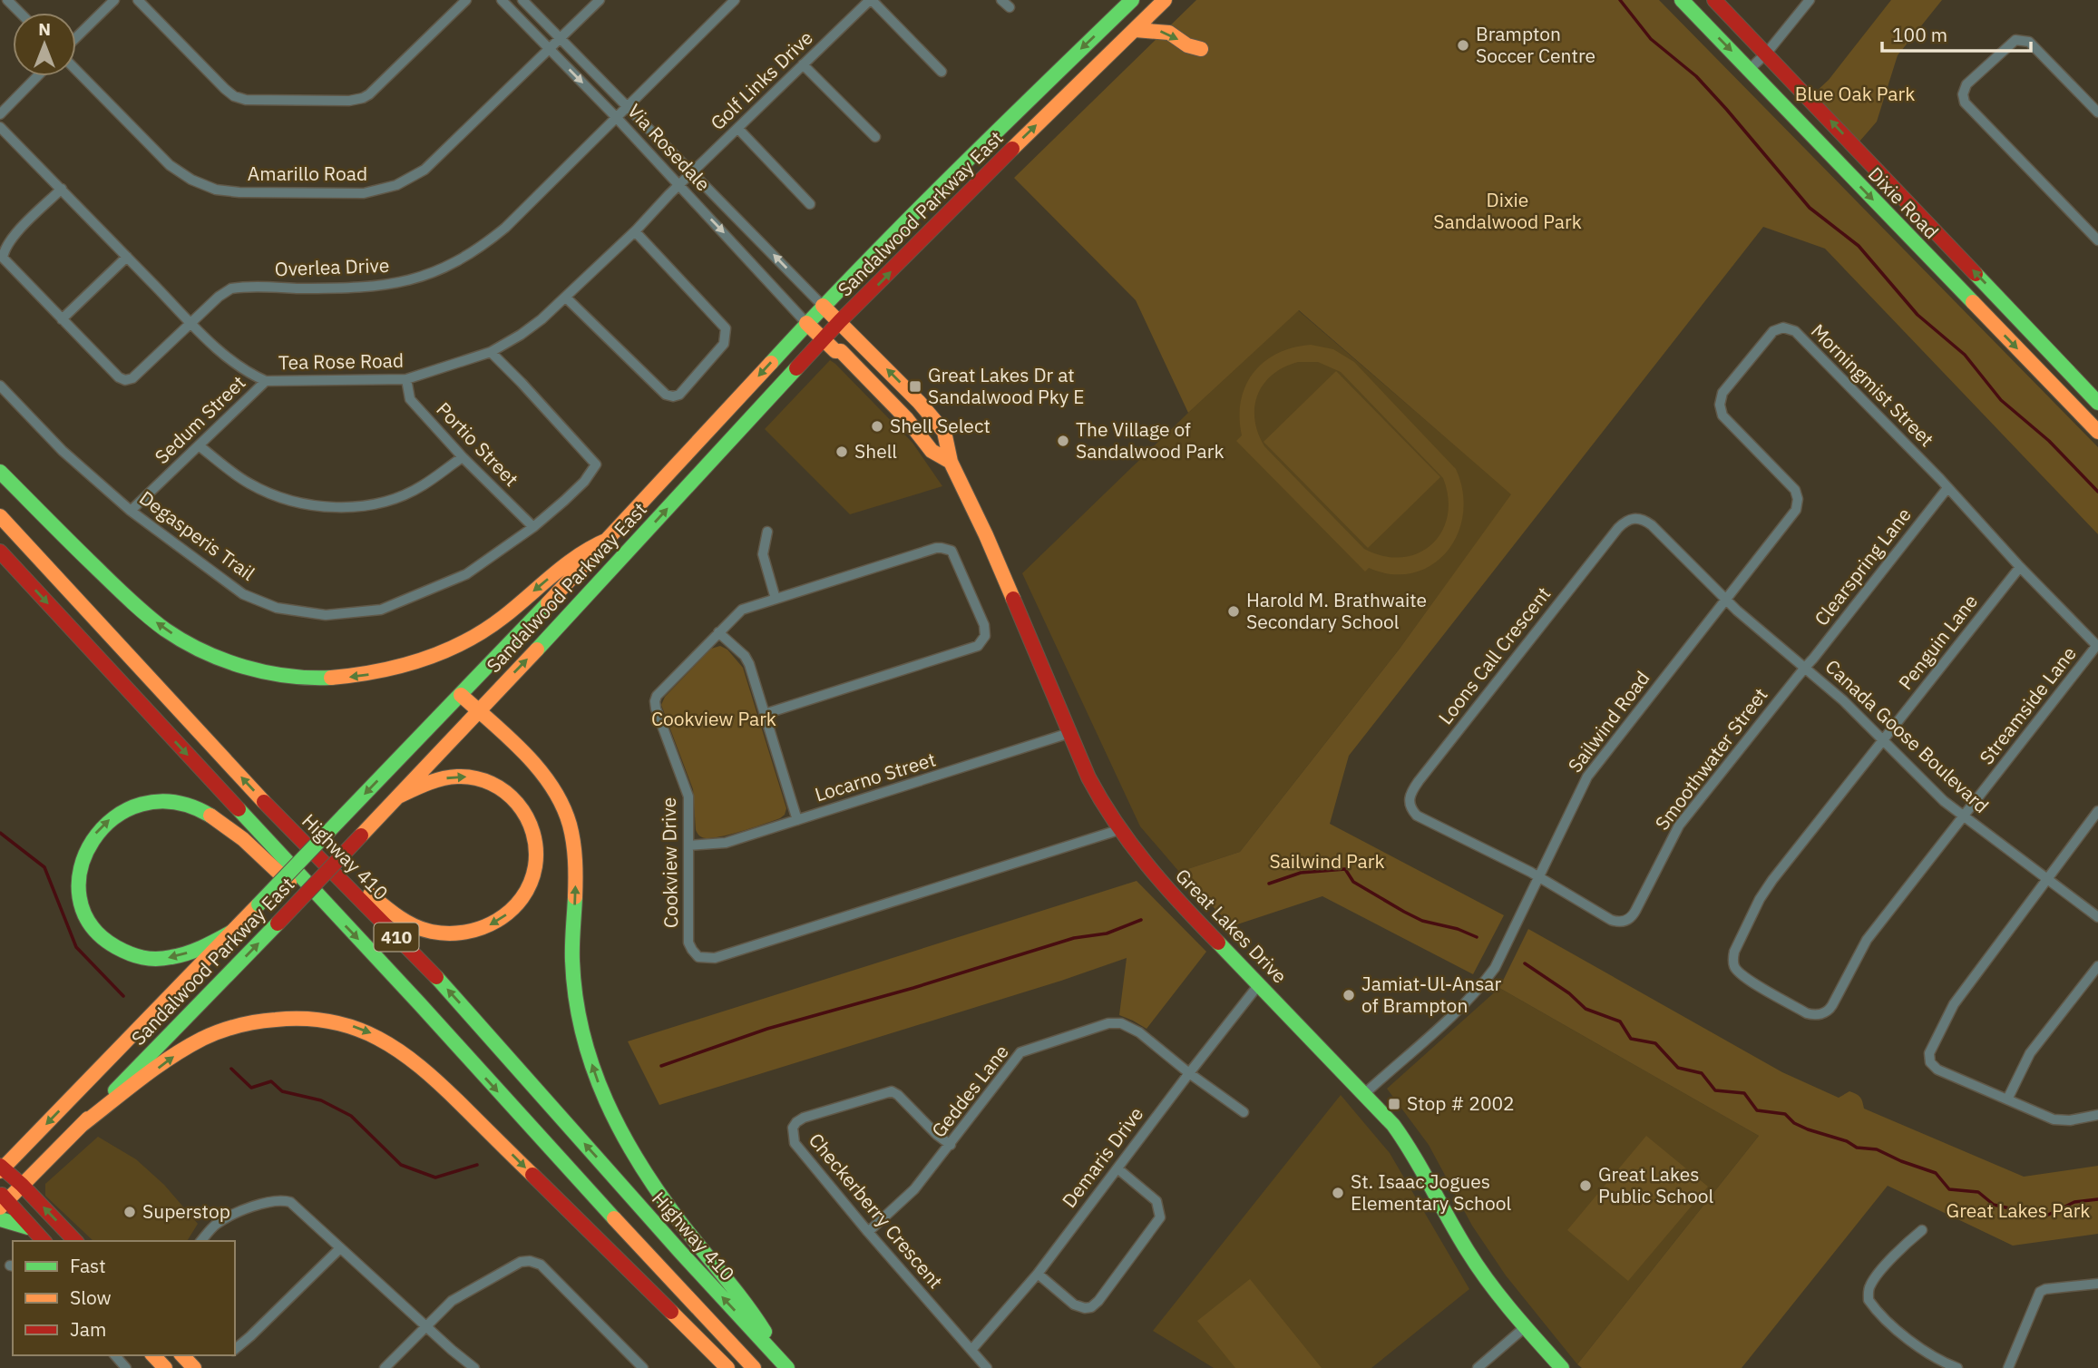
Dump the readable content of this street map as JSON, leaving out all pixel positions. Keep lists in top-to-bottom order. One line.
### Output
{"streets":{"main road":["Dixie Road","Sandalwood Parkway East","Highway 410","Great Lakes Drive","410"],"street":["Golf Links Drive","Via Rosedale","Amarillo Road","Overlea Drive","Tea Rose Road","Morningmist Street","Sedum Street","Portio Street","Degasperis Trail","Clearspring Lane","Penguin Lane","Loons Call Crescent","Streamside Lane","Sailwind Road","Canada Goose Boulevard","Smoothwater Street","Locarno Street","Cookview Drive","Geddes Lane","Demaris Drive","Checkerberry Crescent"]},"crossings":[["Golf Links Drive","Via Rosedale"],["Golf Links Drive","Tea Rose Road"],["Via Rosedale","Amarillo Road"],["Via Rosedale","Sandalwood Parkway East"],["Via Rosedale","Overlea Drive"],["Via Rosedale","Tea Rose Road"],["Via Rosedale","Great Lakes Drive"],["Sandalwood Parkway East","Great Lakes Drive"],["Overlea Drive","Tea Rose Road"],["Tea Rose Road","Sedum Street"],["Tea Rose Road","Portio Street"],["Tea Rose Road","Degasperis Trail"],["Morningmist Street","Clearspring Lane"],["Morningmist Street","Penguin Lane"],["Morningmist Street","Loons Call Crescent"],["Morningmist Street","Streamside Lane"],["Morningmist Street","Sailwind Road"],["Morningmist Street","Canada Goose Boulevard"],["Sedum Street","Degasperis Trail"],["Portio Street","Degasperis Trail"],["Clearspring Lane","Canada Goose Boulevard"],["Clearspring Lane","Smoothwater Street"],["Penguin Lane","Streamside Lane"],["Penguin Lane","Canada Goose Boulevard"],["Loons Call Crescent","Sailwind Road"],["Loons Call Crescent","Canada Goose Boulevard"],["Loons Call Crescent","Smoothwater Street"],["Streamside Lane","Canada Goose Boulevard"],["Sailwind Road","Canada Goose Boulevard"],["Sailwind Road","Smoothwater Street"],["Sailwind Road","Great Lakes Drive"],["Canada Goose Boulevard","Smoothwater Street"],["Locarno Street","Cookview Drive"],["Locarno Street","Great Lakes Drive"],["Cookview Drive","Great Lakes Drive"],["Great Lakes Drive","Demaris Drive"],["Geddes Lane","Demaris Drive"],["Geddes Lane","Checkerberry Crescent"],["Demaris Drive","Checkerberry Crescent"]],"parks":["Blue Oak Park","Dixie Sandalwood Park","Cookview Park","Sailwind Park","Great Lakes Park"],"places":{"other":["Brampton Soccer Centre","Shell Select","The Village of Sandalwood Park","Shell","Harold M. Brathwaite Secondary School","Jamiat-Ul-Ansar of Brampton","Great Lakes Public School","St. Isaac Jogues Elementary School","Superstop"],"transit":["Great Lakes Dr at Sandalwood Pky E","Stop # 2002"]},"legend":["Fast","Slow","Jam"],"scale_bar":"100 m","north":"top"}
